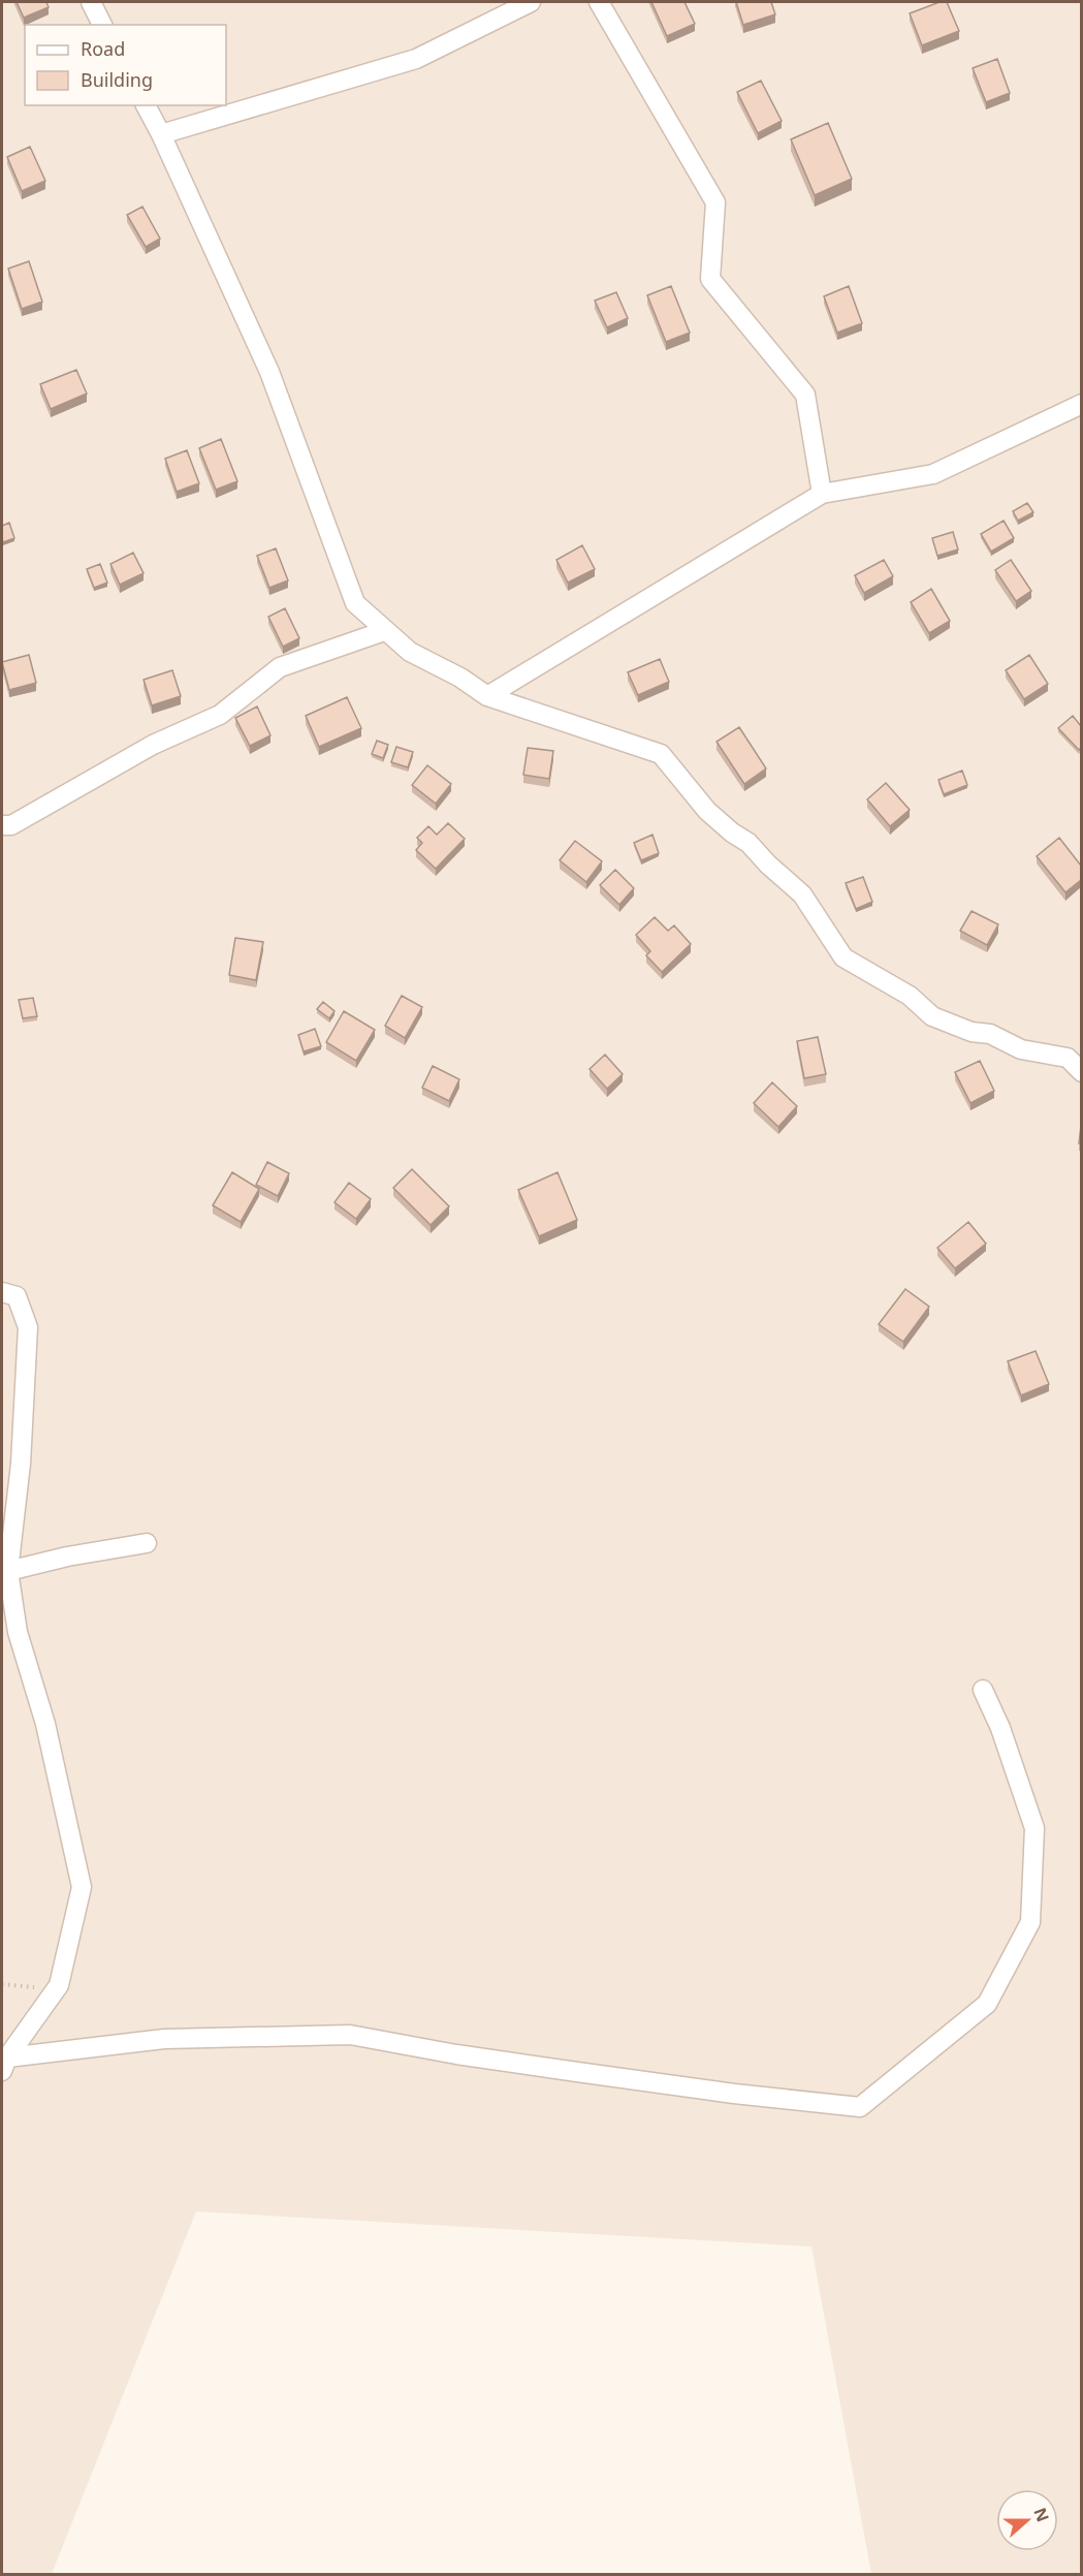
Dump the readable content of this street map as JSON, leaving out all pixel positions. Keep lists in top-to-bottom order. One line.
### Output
{"legend":["Road","Building"],"north":"right"}
